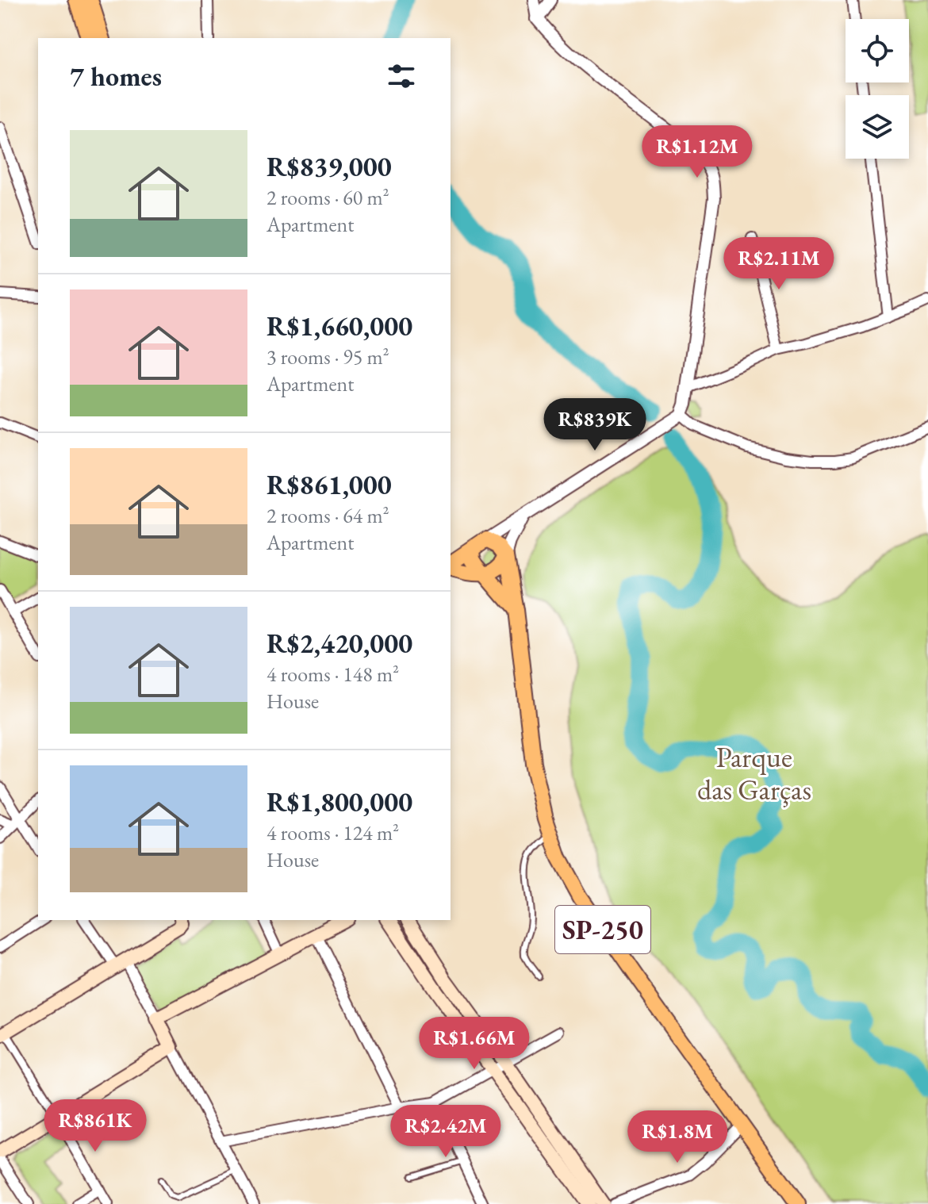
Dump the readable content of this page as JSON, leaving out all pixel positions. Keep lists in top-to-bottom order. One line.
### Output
{"streets":{"main road":["SP-250"]},"parks":["Parque das Garças"],"page":{"heading":"7 homes","list":[{"name":"R$839,000","note":"2 rooms · 60 m² · Apartment"},{"name":"R$1,660,000","note":"3 rooms · 95 m² · Apartment"},{"name":"R$861,000","note":"2 rooms · 64 m² · Apartment"},{"name":"R$2,420,000","note":"4 rooms · 148 m² · House"},{"name":"R$1,800,000","note":"4 rooms · 124 m² · House"}],"price":["R$1.12M","R$2.11M","R$839K","R$1.66M","R$861K","R$2.42M","R$1.8M"]}}
